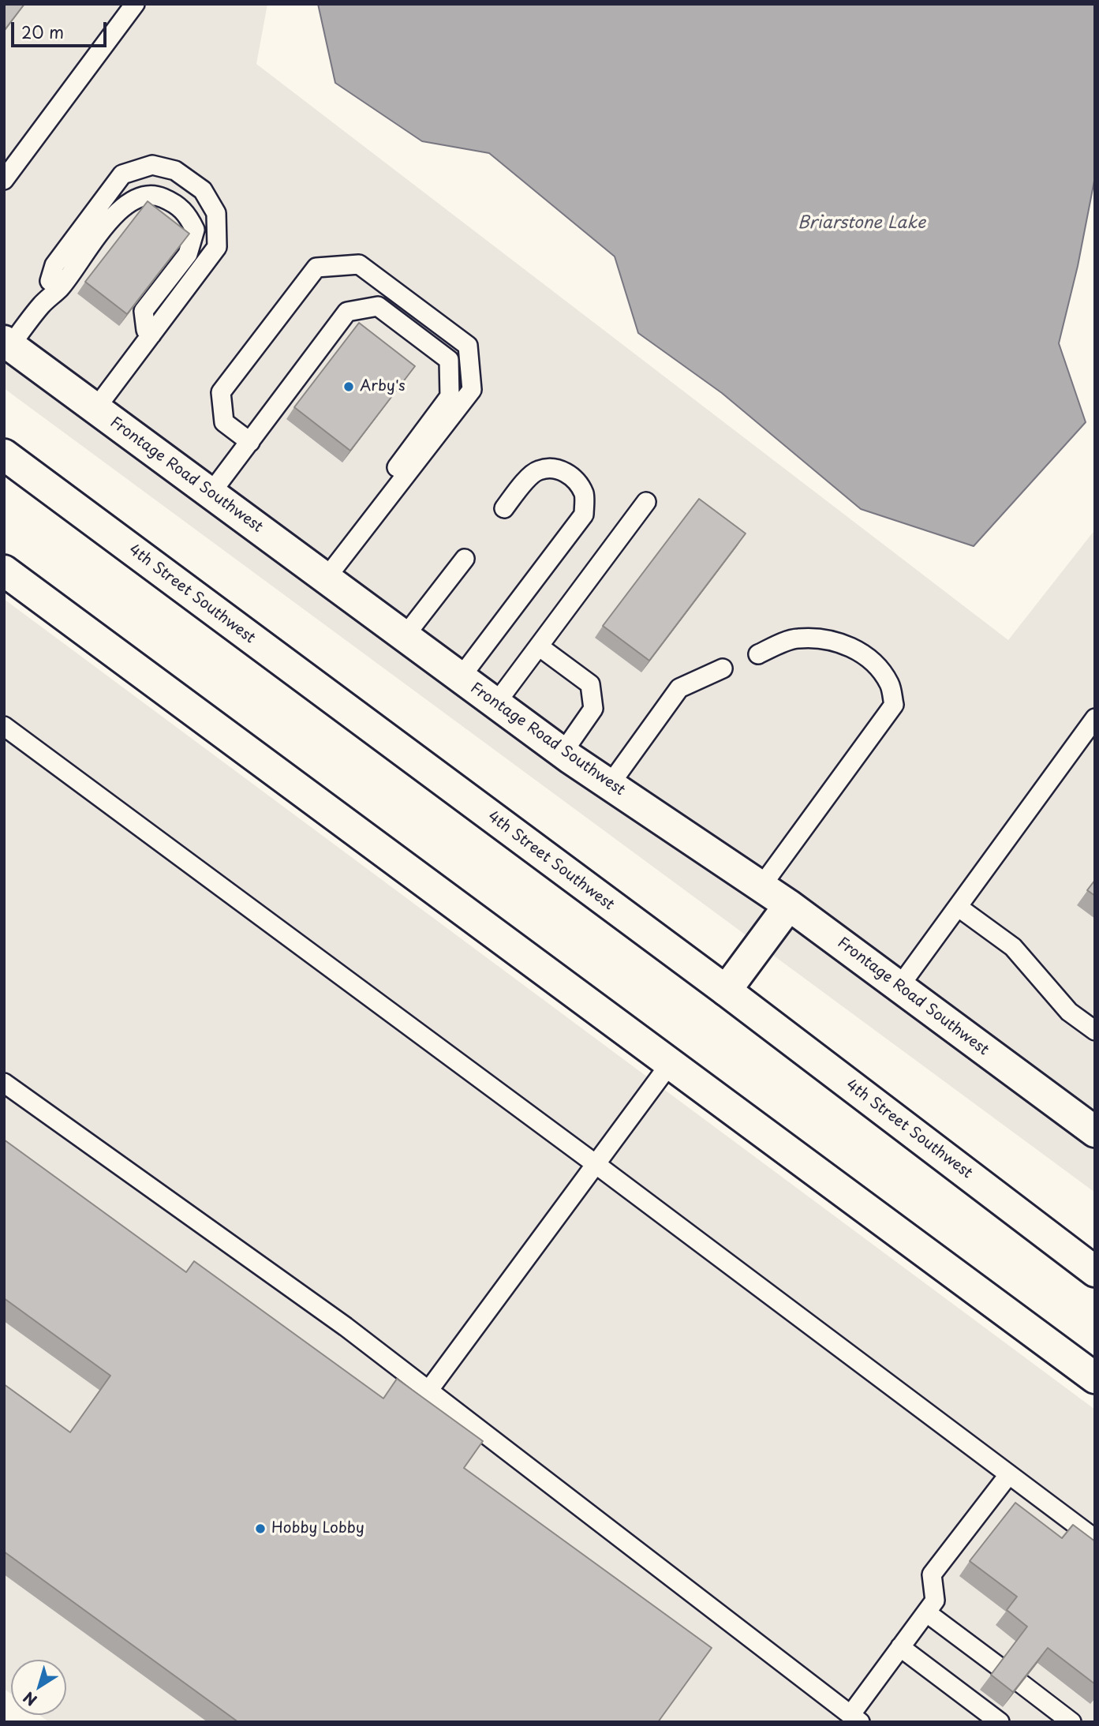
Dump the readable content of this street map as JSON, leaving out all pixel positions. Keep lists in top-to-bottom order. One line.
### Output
{"streets":{"main road":["Frontage Road Southwest","4th Street Southwest"]},"water":["Briarstone Lake"],"places":["Arby's","Hobby Lobby"],"scale_bar":"20 m","north":"bottom left"}
